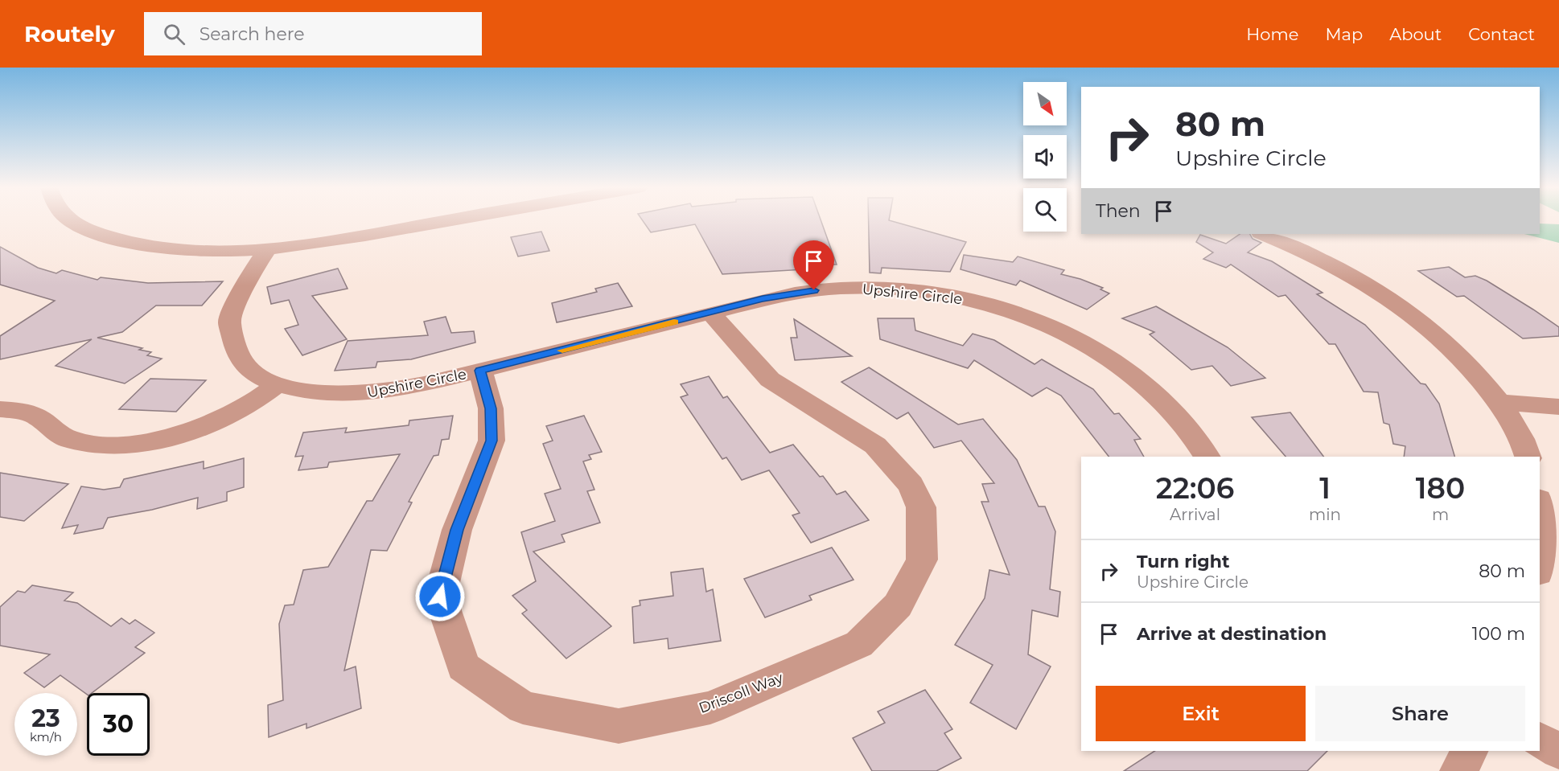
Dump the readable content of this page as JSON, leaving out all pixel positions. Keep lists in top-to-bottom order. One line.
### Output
{"streets":{"street":["Upshire Circle","Driscoll Way"]},"crossings":[["Upshire Circle","Driscoll Way"]],"north":"bottom right","page":{"header":"Routely","search":"Search here","nav":["Home","Map","About","Contact"],"turn":["80 m","Upshire Circle"],"then":"Then","eta":["22:06","Arrival","1","min","180","m"],"list":[{"name":"Turn right","note":"Upshire Circle","value":"80 m"},{"name":"Arrive at destination","value":"100 m"}],"buttons":["Exit","Share"],"speed":"23 km/h","limit":"30"}}
